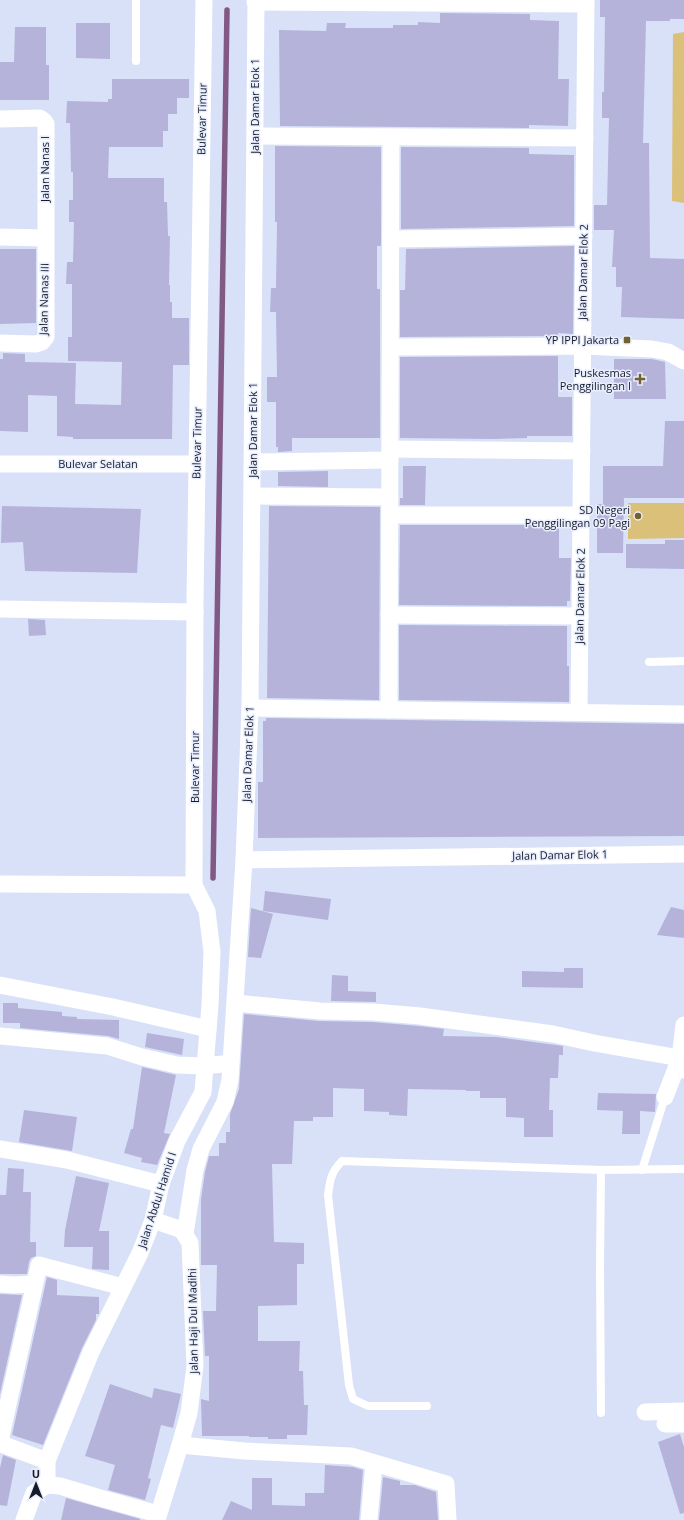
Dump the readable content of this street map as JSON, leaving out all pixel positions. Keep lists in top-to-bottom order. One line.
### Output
{"streets":{"street":["Jalan Damar Elok 1","Bulevar Timur","Jalan Nanas I","Jalan Damar Elok 2","Jalan Nanas III","Bulevar Selatan","Jalan Abdul Hamid I","Jalan Haji Dul Madihi"]},"crossings":[["Jalan Damar Elok 1","Jalan Haji Dul Madihi"],["Bulevar Timur","Bulevar Selatan"],["Bulevar Timur","Jalan Abdul Hamid I"],["Jalan Nanas I","Jalan Nanas III"]],"places":{"transit":["YP IPPI Jakarta"],"health":["Puskesmas Penggilingan I"],"other":["SD Negeri Penggilingan 09 Pagi"]},"north":"top"}
